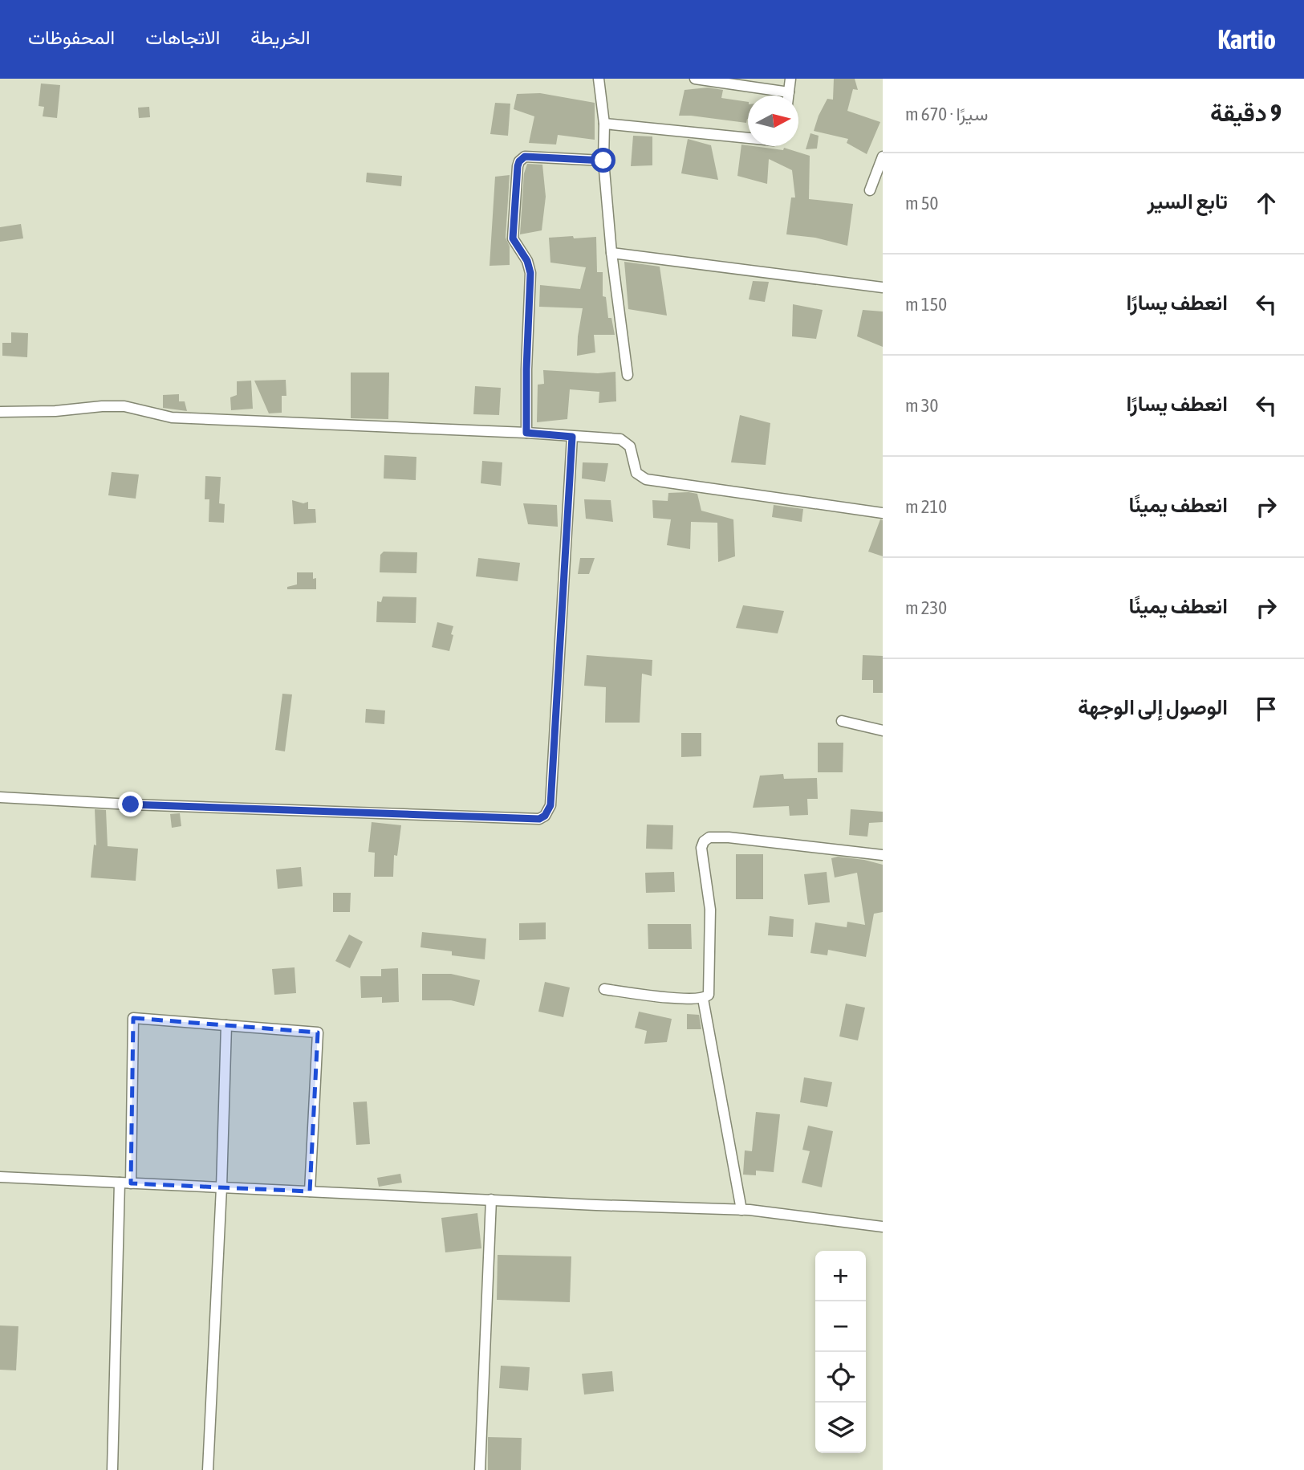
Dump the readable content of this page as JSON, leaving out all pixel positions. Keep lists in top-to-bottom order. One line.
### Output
{"north":"right","page":{"header":"Kartio","nav":["الخريطة","الاتجاهات","المحفوظات"],"heading":["9 دقيقة","سيرًا · 670 m"],"list":[["تابع السير","50 m"],["انعطف يسارًا","150 m"],["انعطف يسارًا","30 m"],["انعطف يمينًا","210 m"],["انعطف يمينًا","230 m"],"الوصول إلى الوجهة"],"map_buttons":["+","−"]}}
